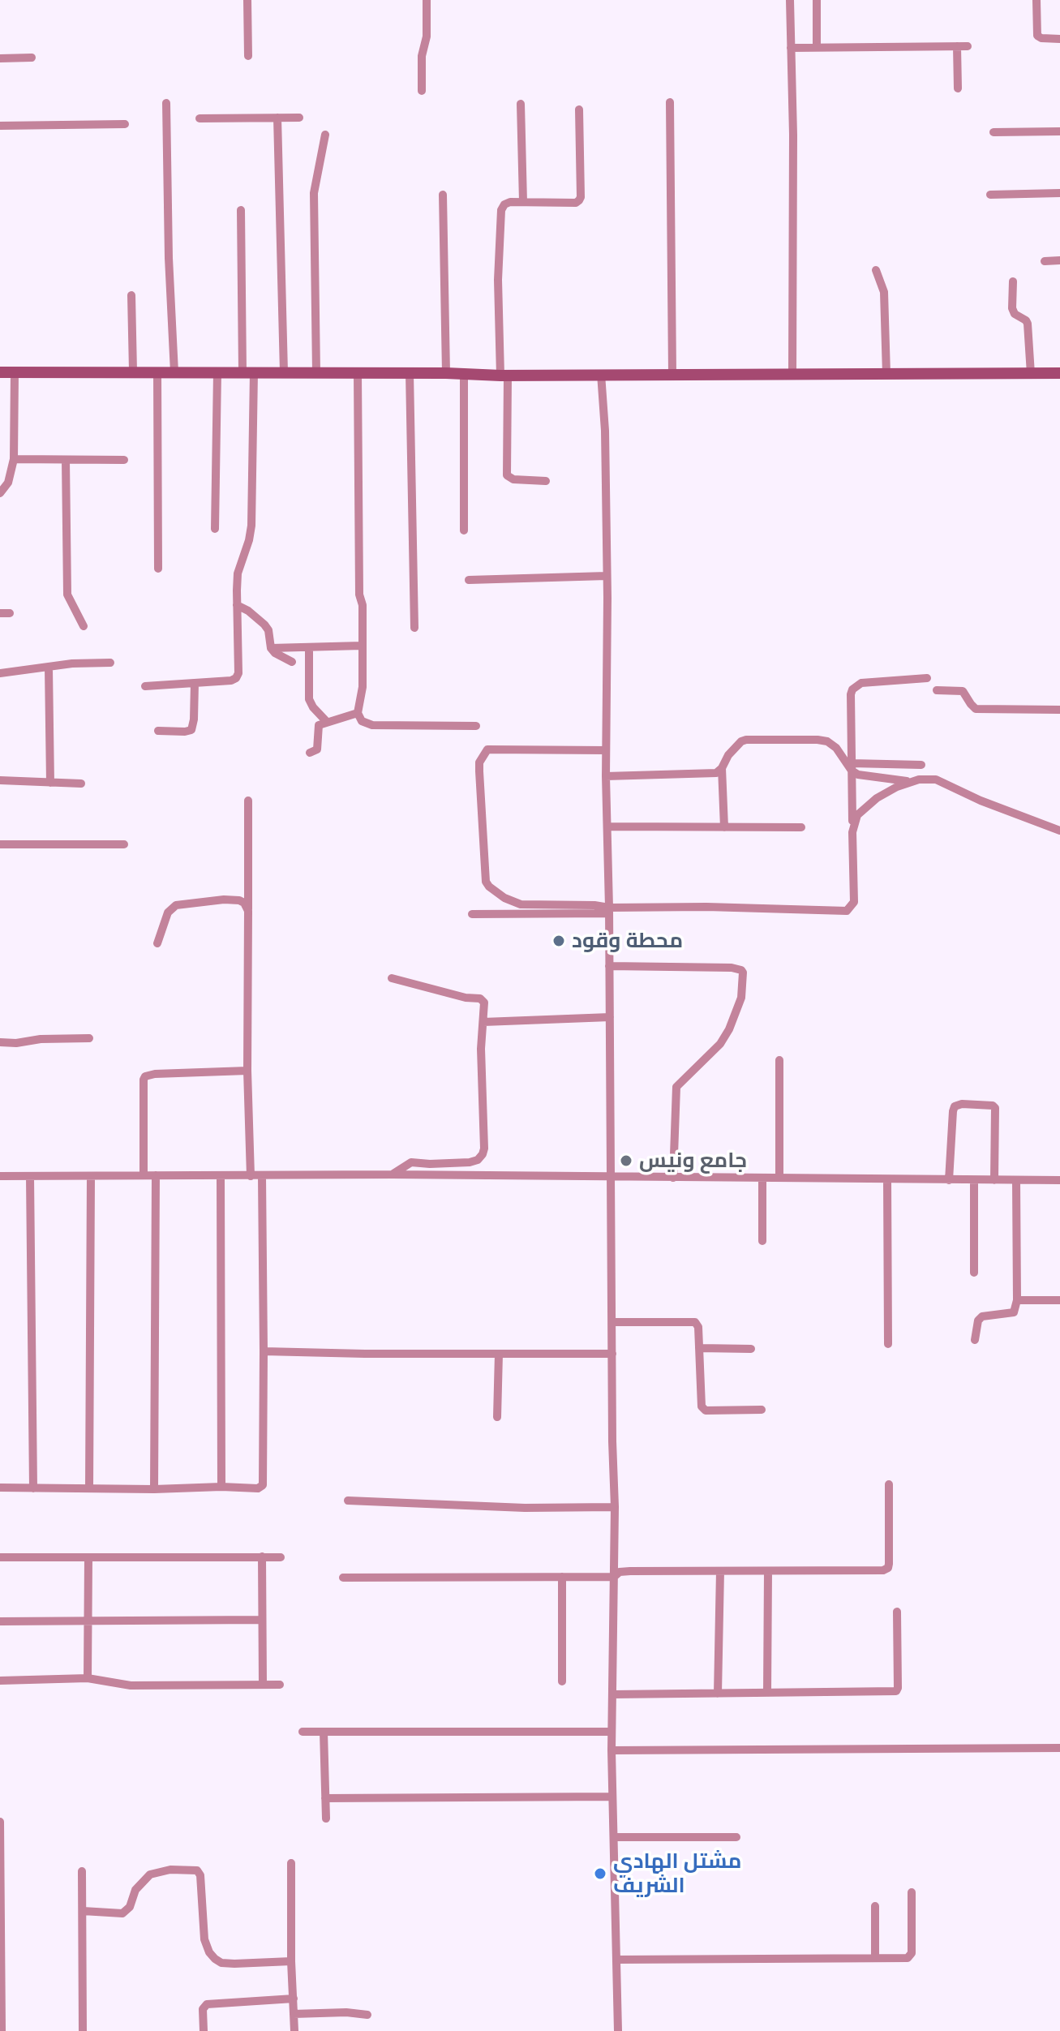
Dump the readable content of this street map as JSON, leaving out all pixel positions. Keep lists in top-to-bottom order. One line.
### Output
{"places":["محطة وقود","جامع ونيس","مشتل الهادي الشريف"]}
